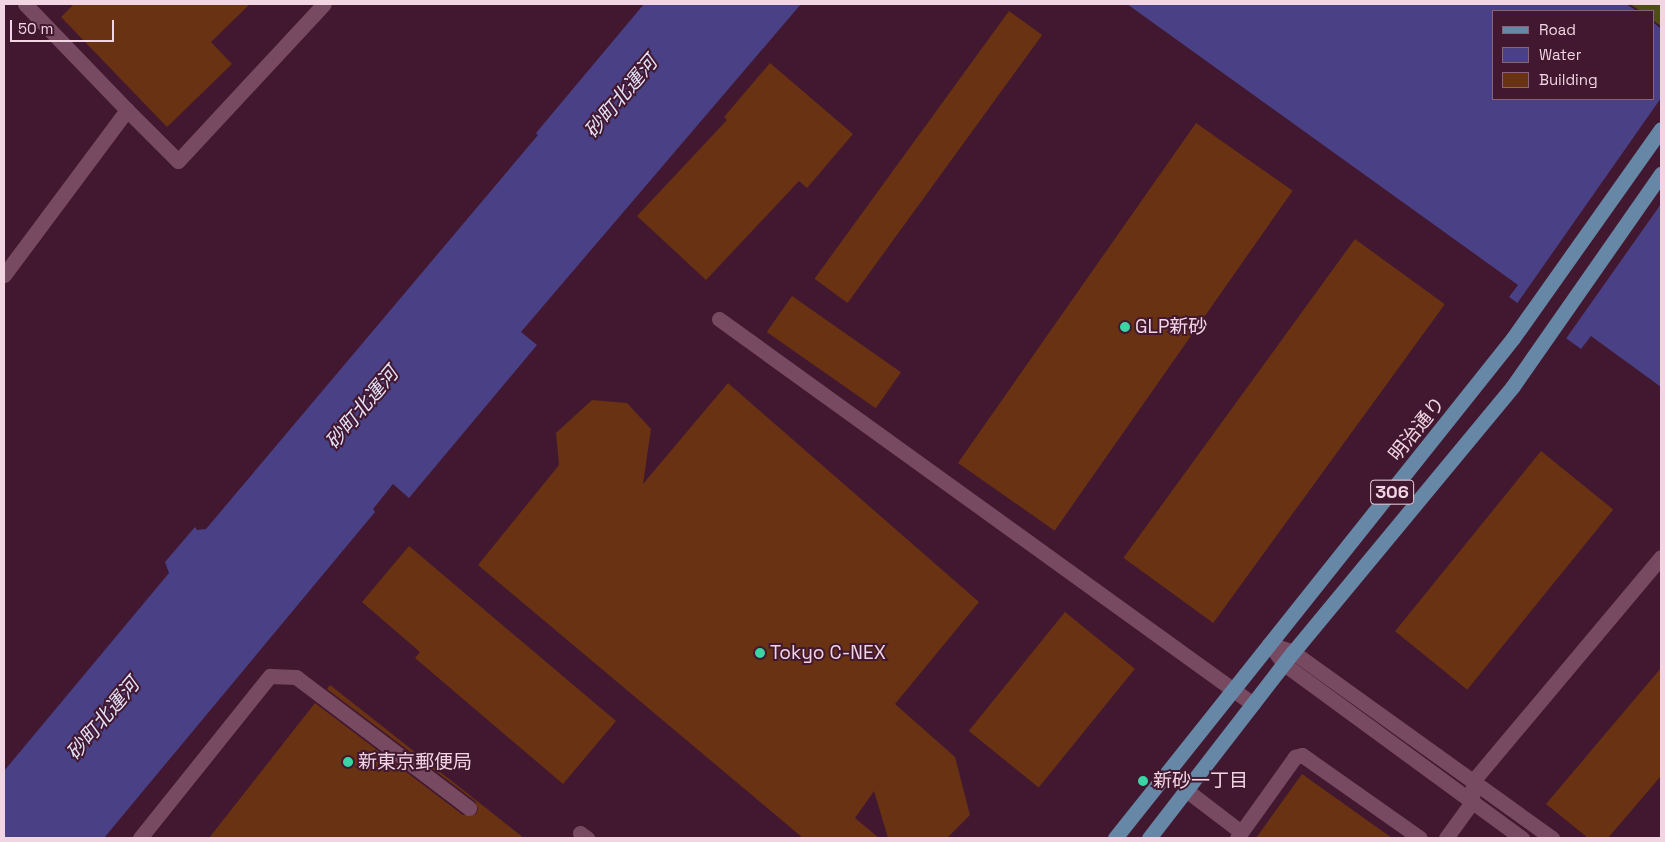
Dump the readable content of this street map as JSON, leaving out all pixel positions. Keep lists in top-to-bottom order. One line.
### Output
{"streets":{"main road":["明治通り","306"]},"water":["砂町北運河"],"places":["GLP新砂","Tokyo C-NEX","新東京郵便局","新砂一丁目"],"legend":["Road","Water","Building"],"scale_bar":"50 m"}
